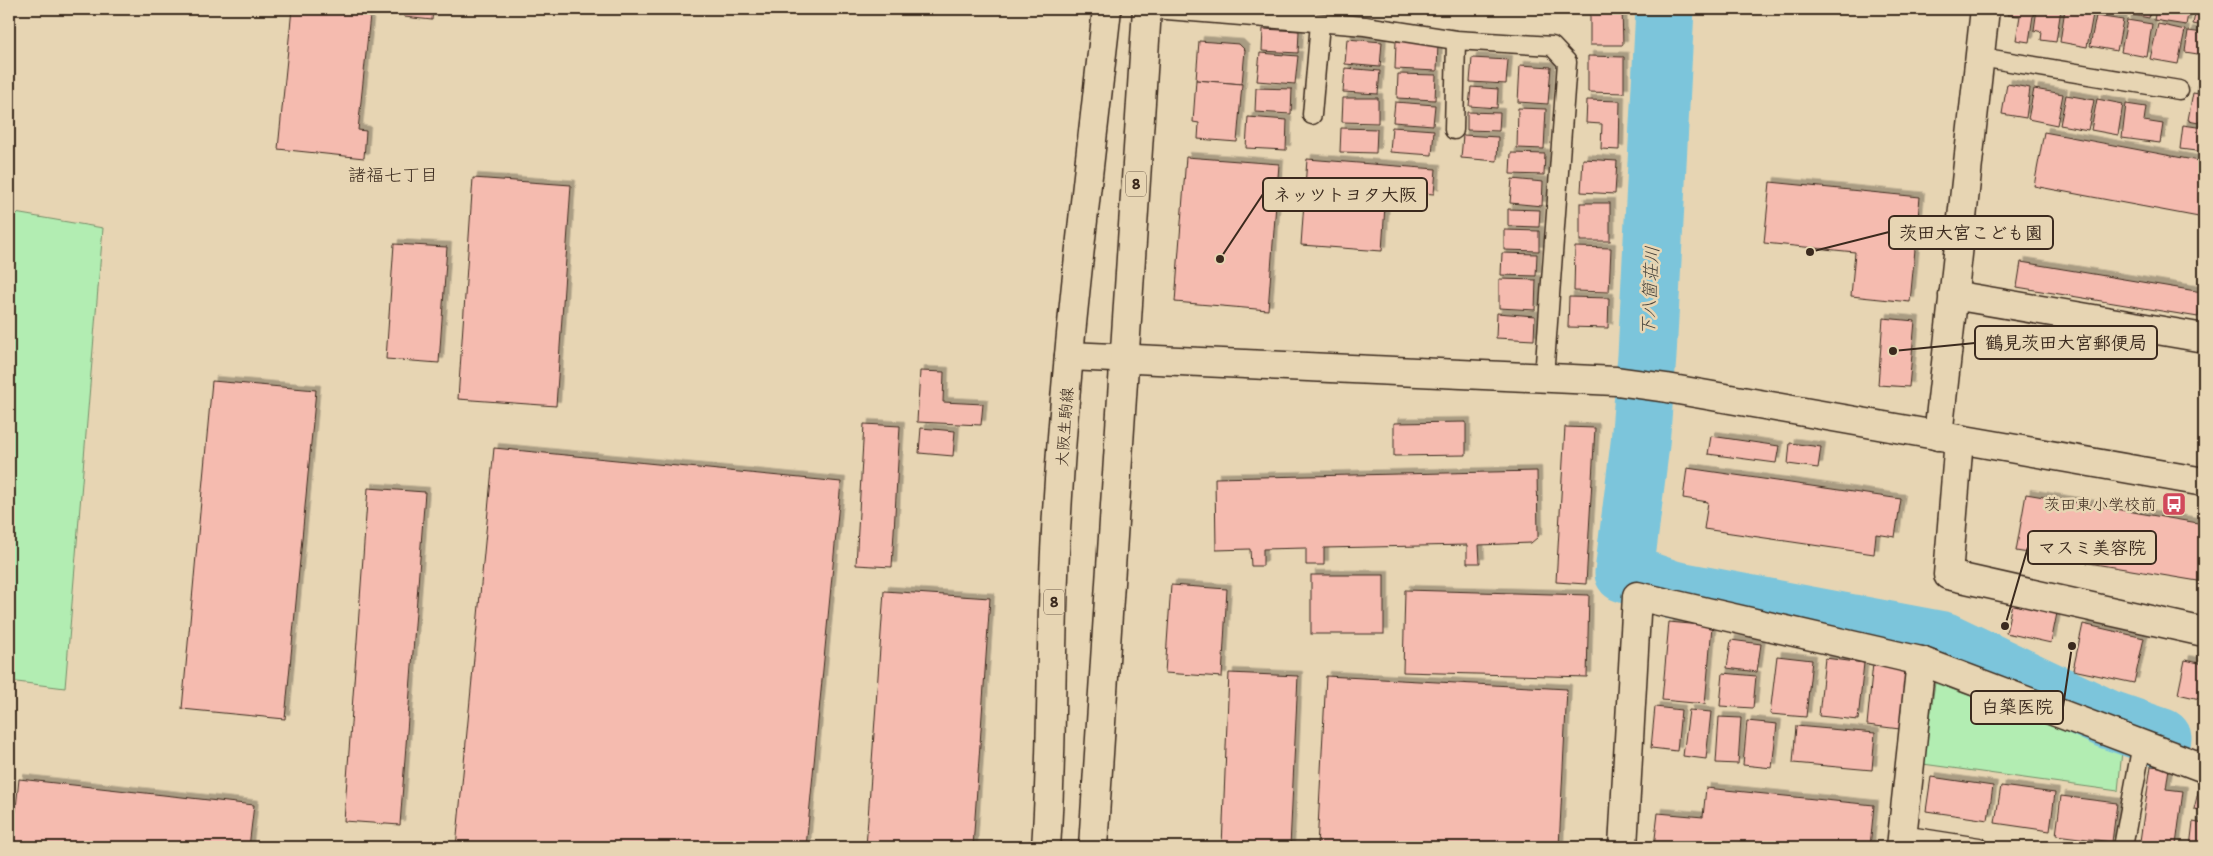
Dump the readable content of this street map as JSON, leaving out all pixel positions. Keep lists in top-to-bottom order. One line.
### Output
{"streets":{"street":["8","大阪生駒線"]},"districts":["諸福七丁目"],"water":["下八箇荘川"],"places":{"other":["茨田大宮こども園","ネッツトヨタ大阪","鶴見茨田大宮郵便局","マスミ美容院","白築医院"],"bus stop":["茨田東小学校前"]}}
